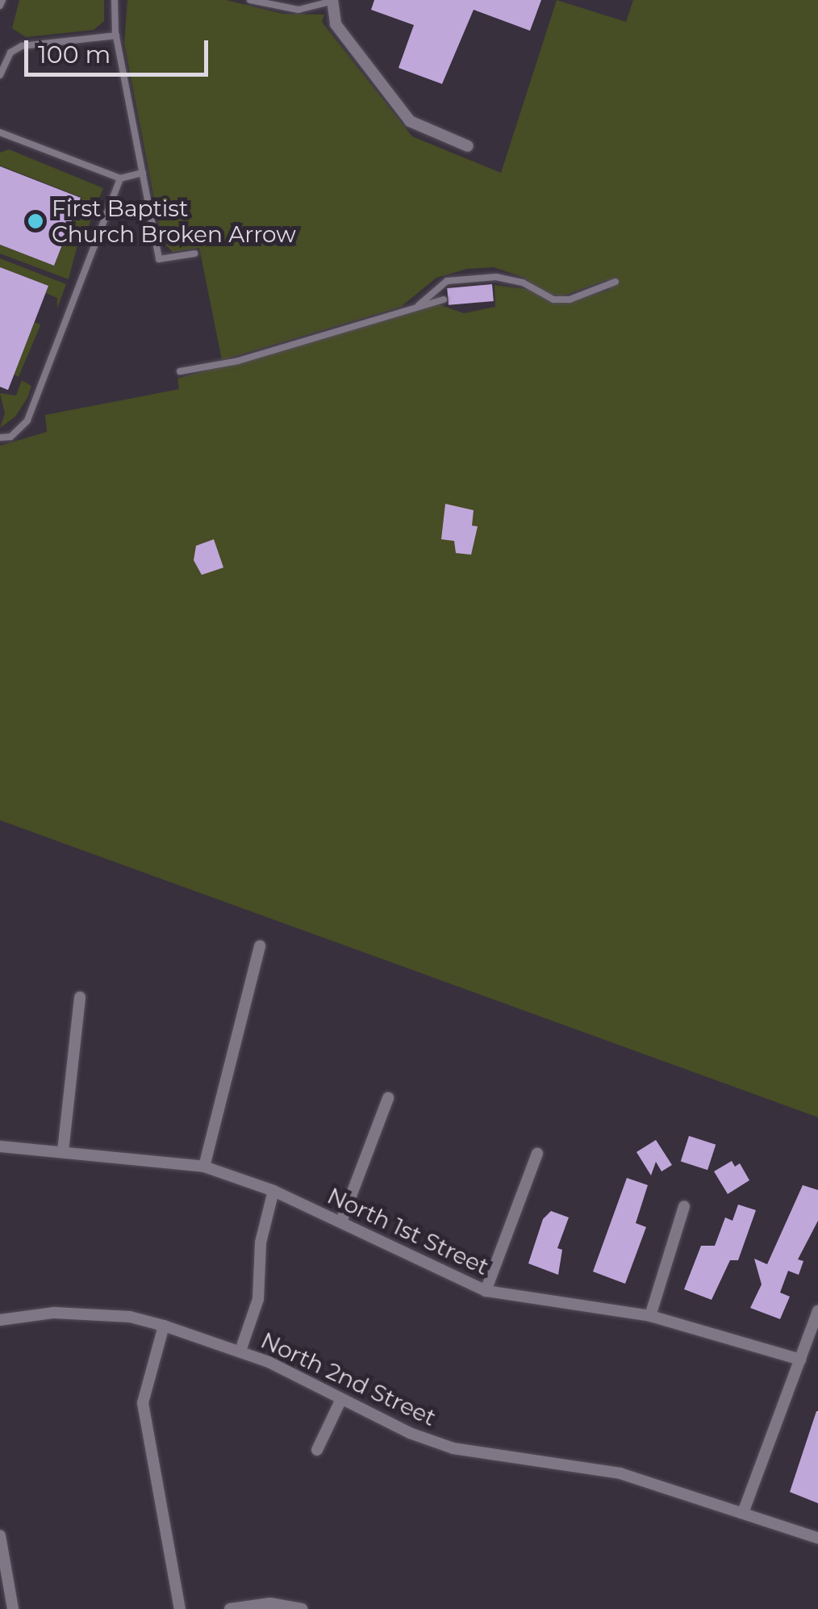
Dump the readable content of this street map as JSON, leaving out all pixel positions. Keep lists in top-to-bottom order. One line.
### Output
{"streets":{"street":["North 1st Street","North 2nd Street"]},"places":["First Baptist Church Broken Arrow"],"scale_bar":"100 m"}
